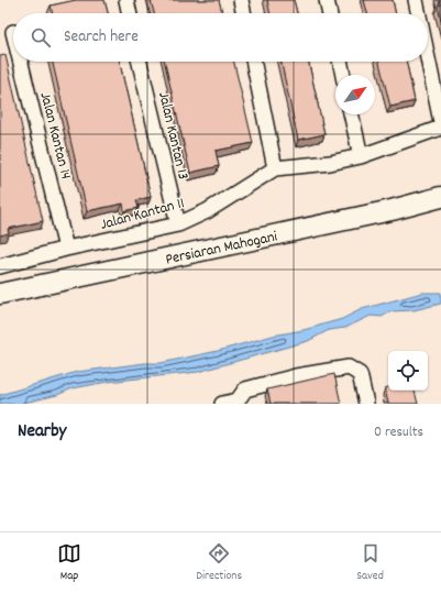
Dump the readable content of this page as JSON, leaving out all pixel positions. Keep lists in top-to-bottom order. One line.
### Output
{"streets":{"main road":["Persiaran Mahogani"],"street":["Jalan Kantan 14","Jalan Kantan 13","Jalan Kantan 11"]},"crossings":[["Jalan Kantan 14","Jalan Kantan 11"],["Jalan Kantan 13","Jalan Kantan 11"]],"north":"top right","page":{"search":"Search here","heading":["Nearby","0 results"],"nav":["Map","Directions","Saved"]}}
